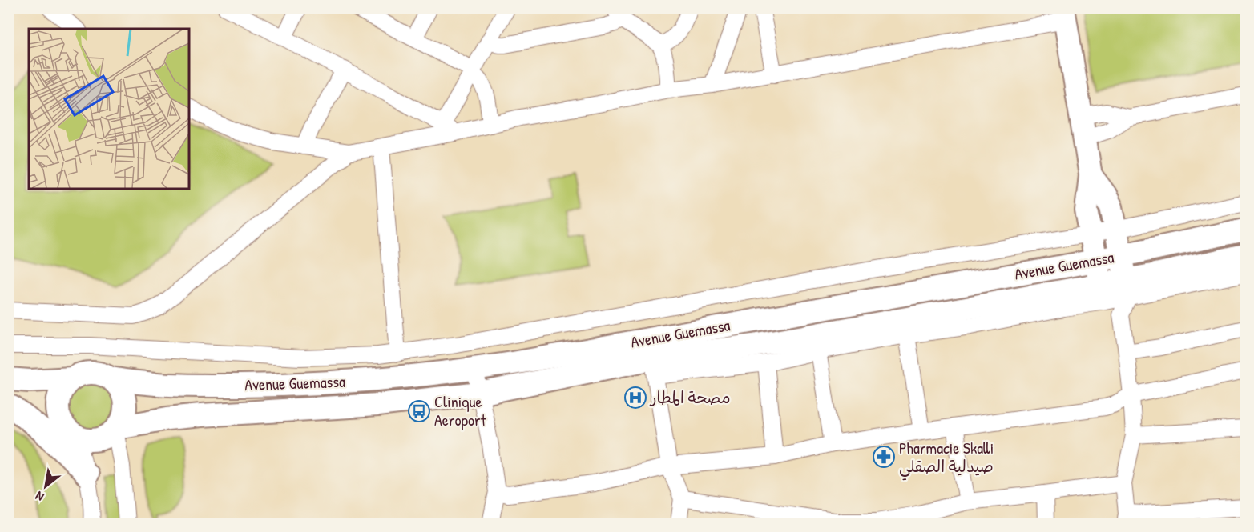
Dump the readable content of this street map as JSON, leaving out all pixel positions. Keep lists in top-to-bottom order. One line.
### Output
{"streets":{"main road":["Avenue Guemassa"]},"places":{"hospital":["مصحة المطار"],"bus stop":["Clinique Aeroport"],"pharmacy":["Pharmacie Skalli صيدلية الصقلي"]},"north":"bottom left"}
